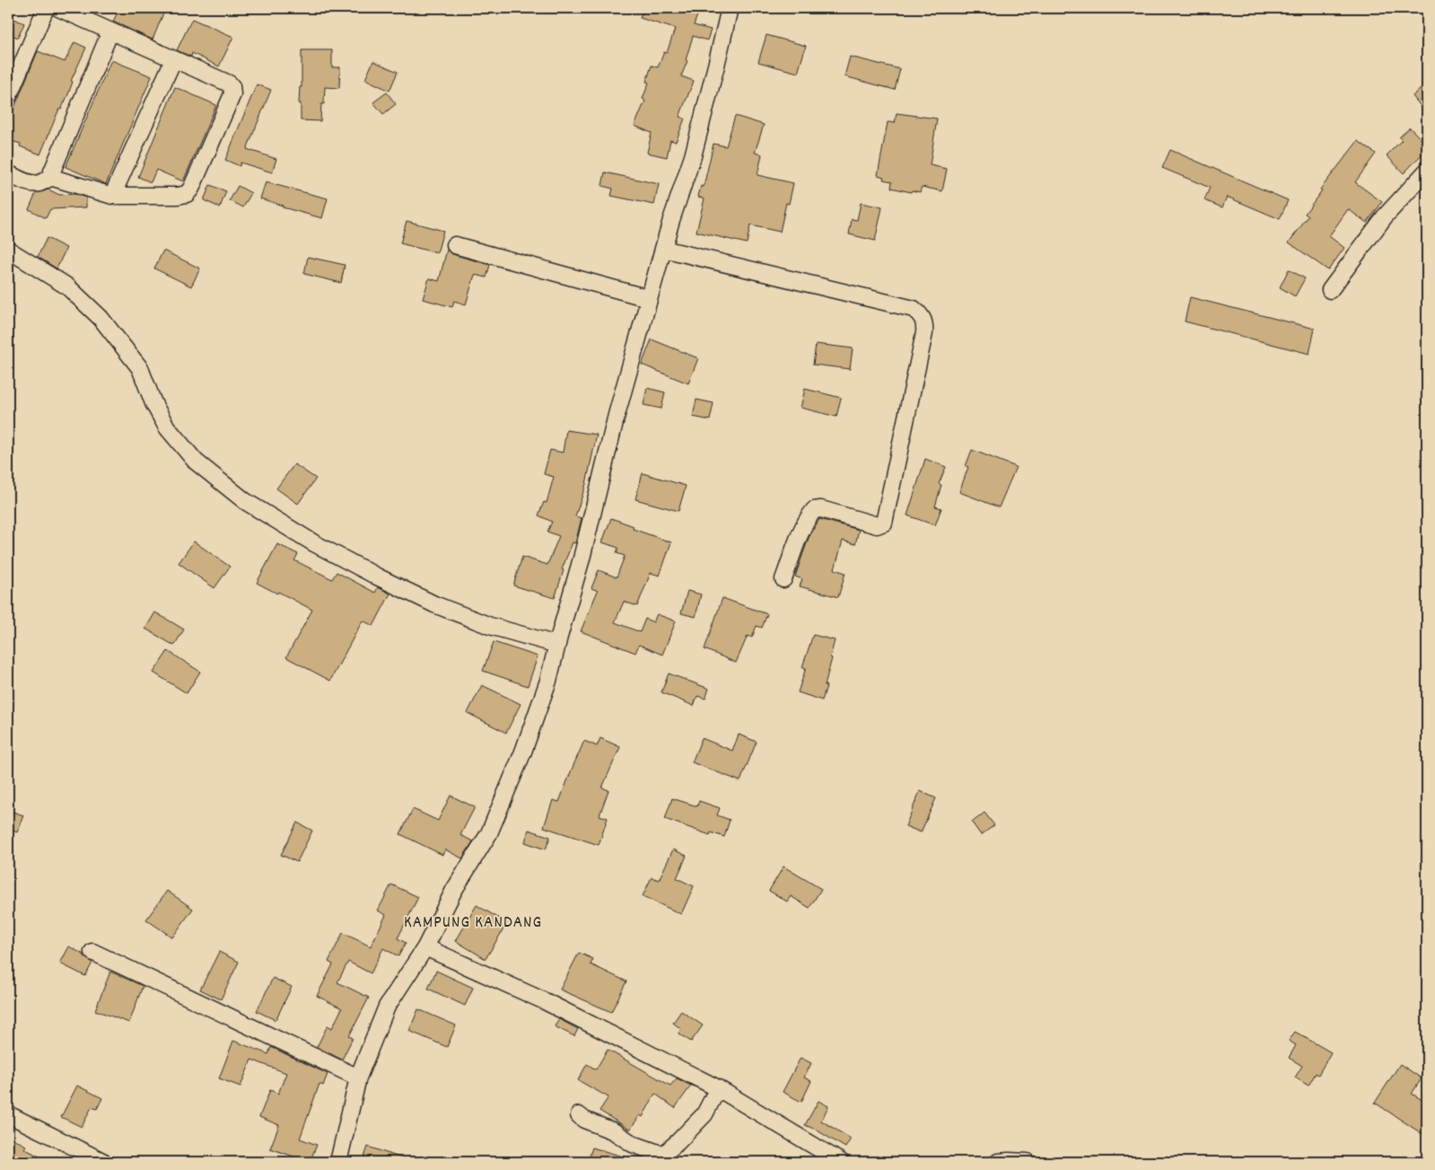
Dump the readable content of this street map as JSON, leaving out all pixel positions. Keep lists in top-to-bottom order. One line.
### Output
{"districts":["KAMPUNG KANDANG"]}
